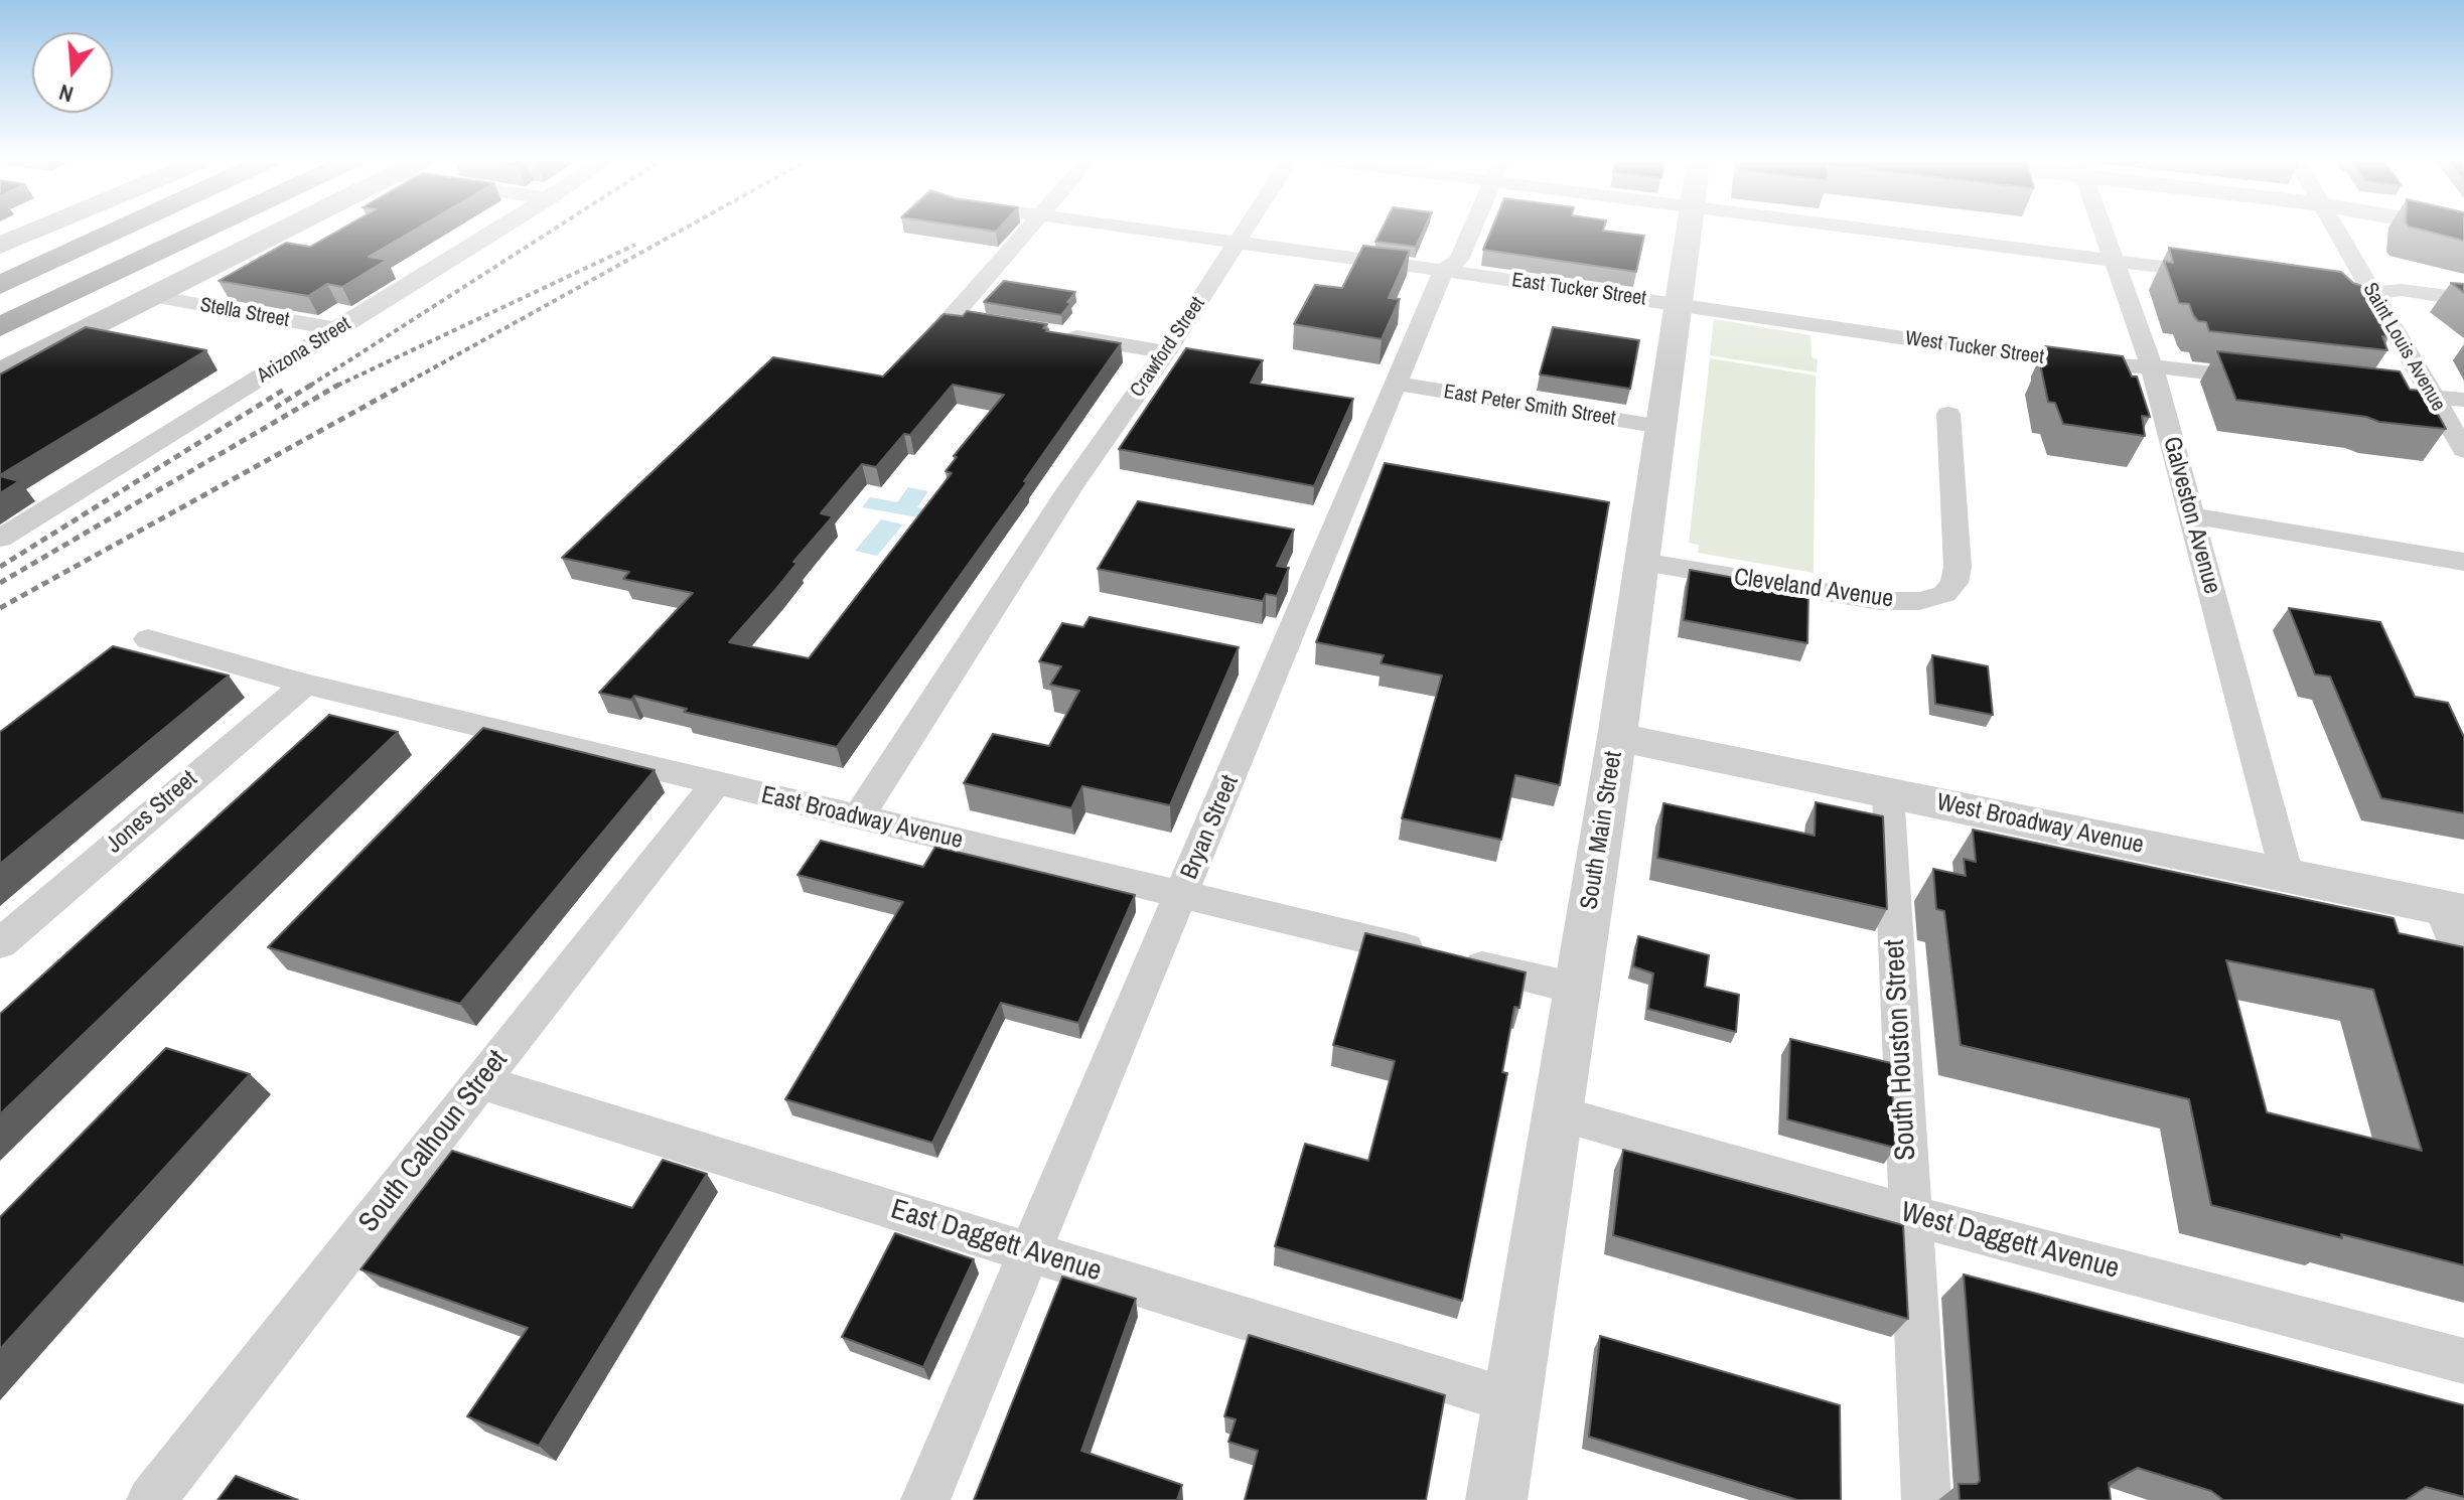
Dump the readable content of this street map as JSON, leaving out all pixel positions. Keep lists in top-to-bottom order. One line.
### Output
{"streets":{"street":["East Tucker Street","Stella Street","Crawford Street","Saint Louis Avenue","West Tucker Street","Arizona Street","East Peter Smith Street","Galveston Avenue","Cleveland Avenue","Jones Street","East Broadway Avenue","West Broadway Avenue","Bryan Street","South Main Street","South Houston Street","South Calhoun Street","East Daggett Avenue","West Daggett Avenue"]},"crossings":[["East Tucker Street","Crawford Street"],["East Tucker Street","West Tucker Street"],["East Tucker Street","Bryan Street"],["East Tucker Street","South Main Street"],["Stella Street","Arizona Street"],["Crawford Street","East Broadway Avenue"],["West Tucker Street","Galveston Avenue"],["West Tucker Street","South Main Street"],["East Peter Smith Street","Bryan Street"],["East Peter Smith Street","South Main Street"],["Galveston Avenue","West Broadway Avenue"],["Cleveland Avenue","South Main Street"],["Jones Street","East Broadway Avenue"],["East Broadway Avenue","Bryan Street"],["East Broadway Avenue","South Main Street"],["East Broadway Avenue","South Calhoun Street"],["West Broadway Avenue","South Main Street"],["West Broadway Avenue","South Houston Street"],["Bryan Street","East Daggett Avenue"],["South Main Street","East Daggett Avenue"],["South Main Street","West Daggett Avenue"],["South Houston Street","West Daggett Avenue"],["South Calhoun Street","East Daggett Avenue"]],"north":"bottom"}
